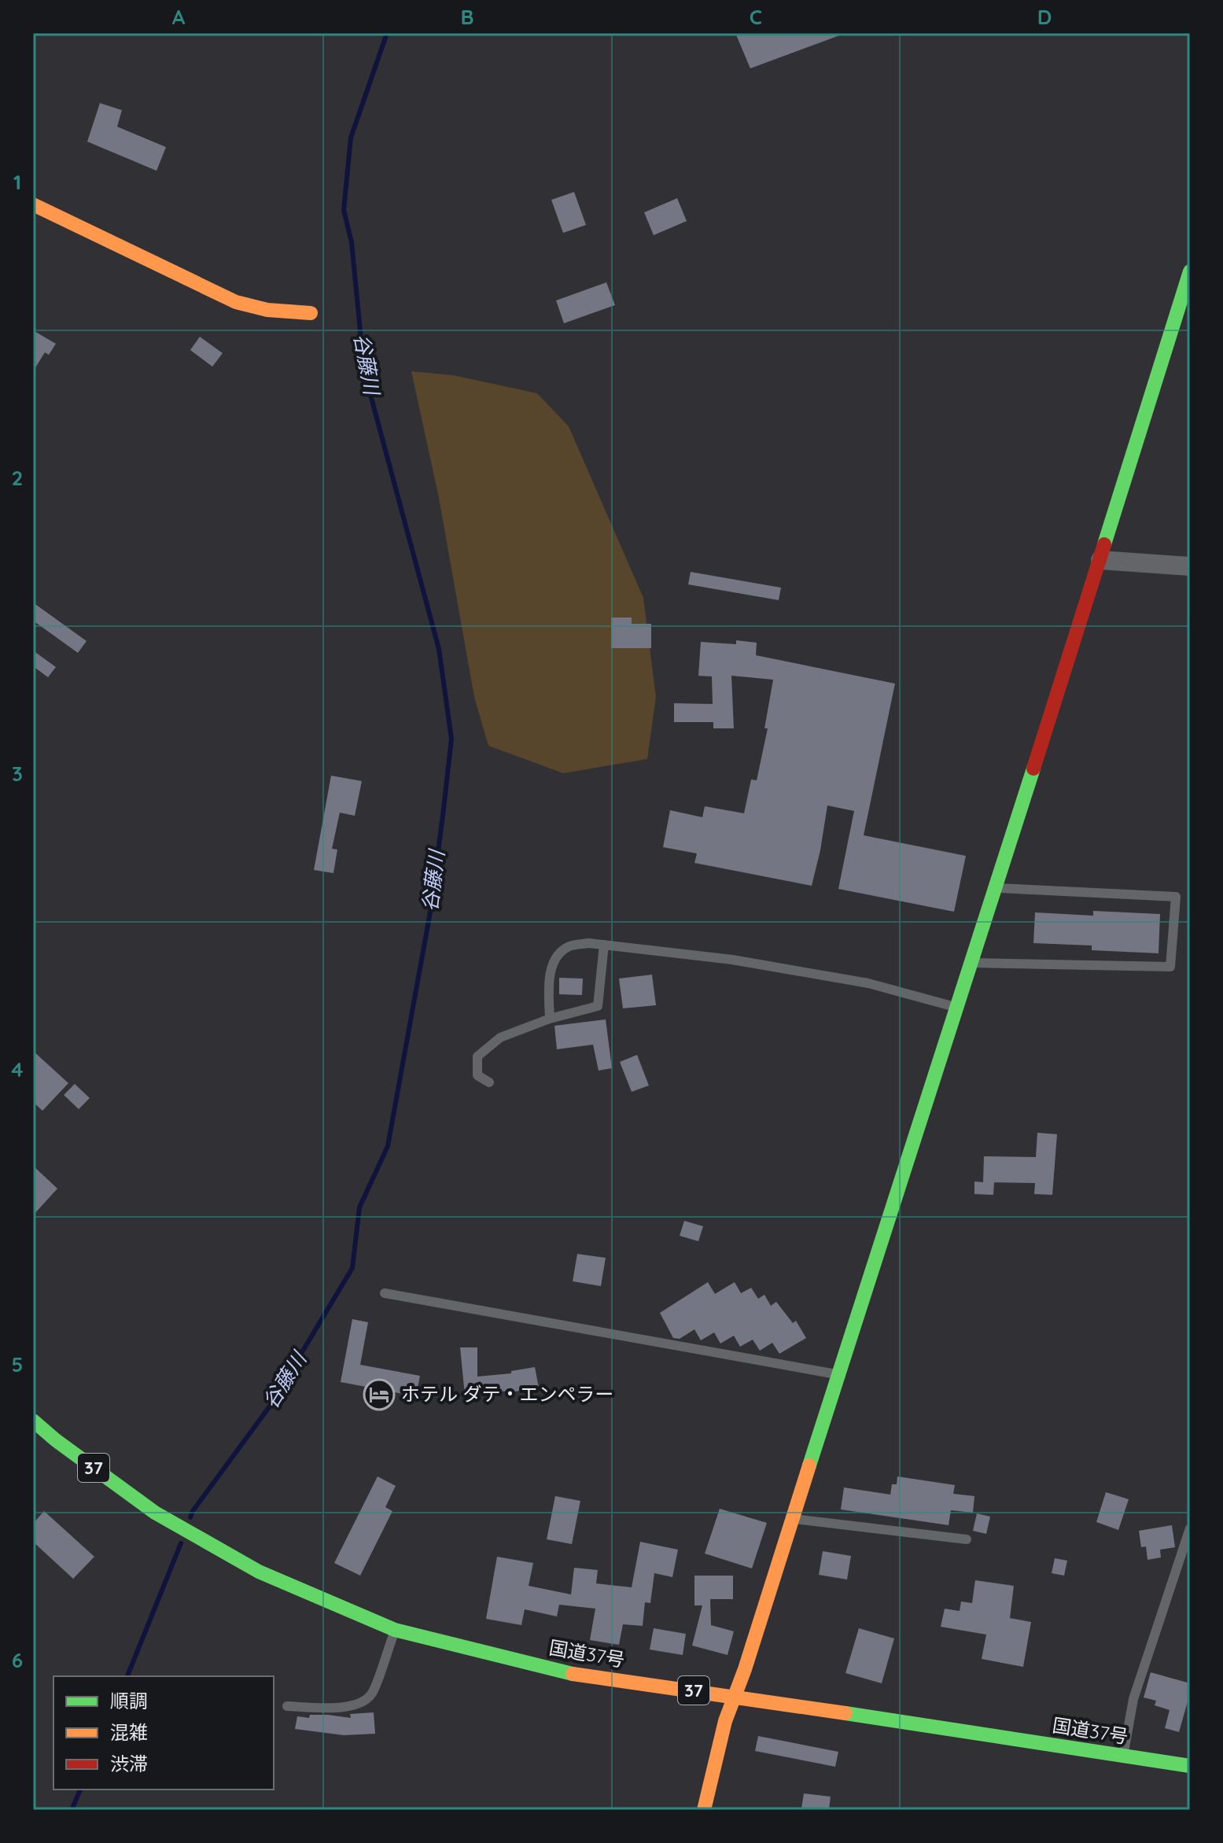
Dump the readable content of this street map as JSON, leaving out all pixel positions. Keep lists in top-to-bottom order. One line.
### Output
{"streets":{"main road":["37","国道37号"]},"water":["谷藤川"],"places":{"hotel":["ホテル ダテ・エンペラー"]},"legend":["順調","混雑","渋滞"],"grid":{"columns":["A","B","C","D"],"rows":["1","2","3","4","5","6"]}}
